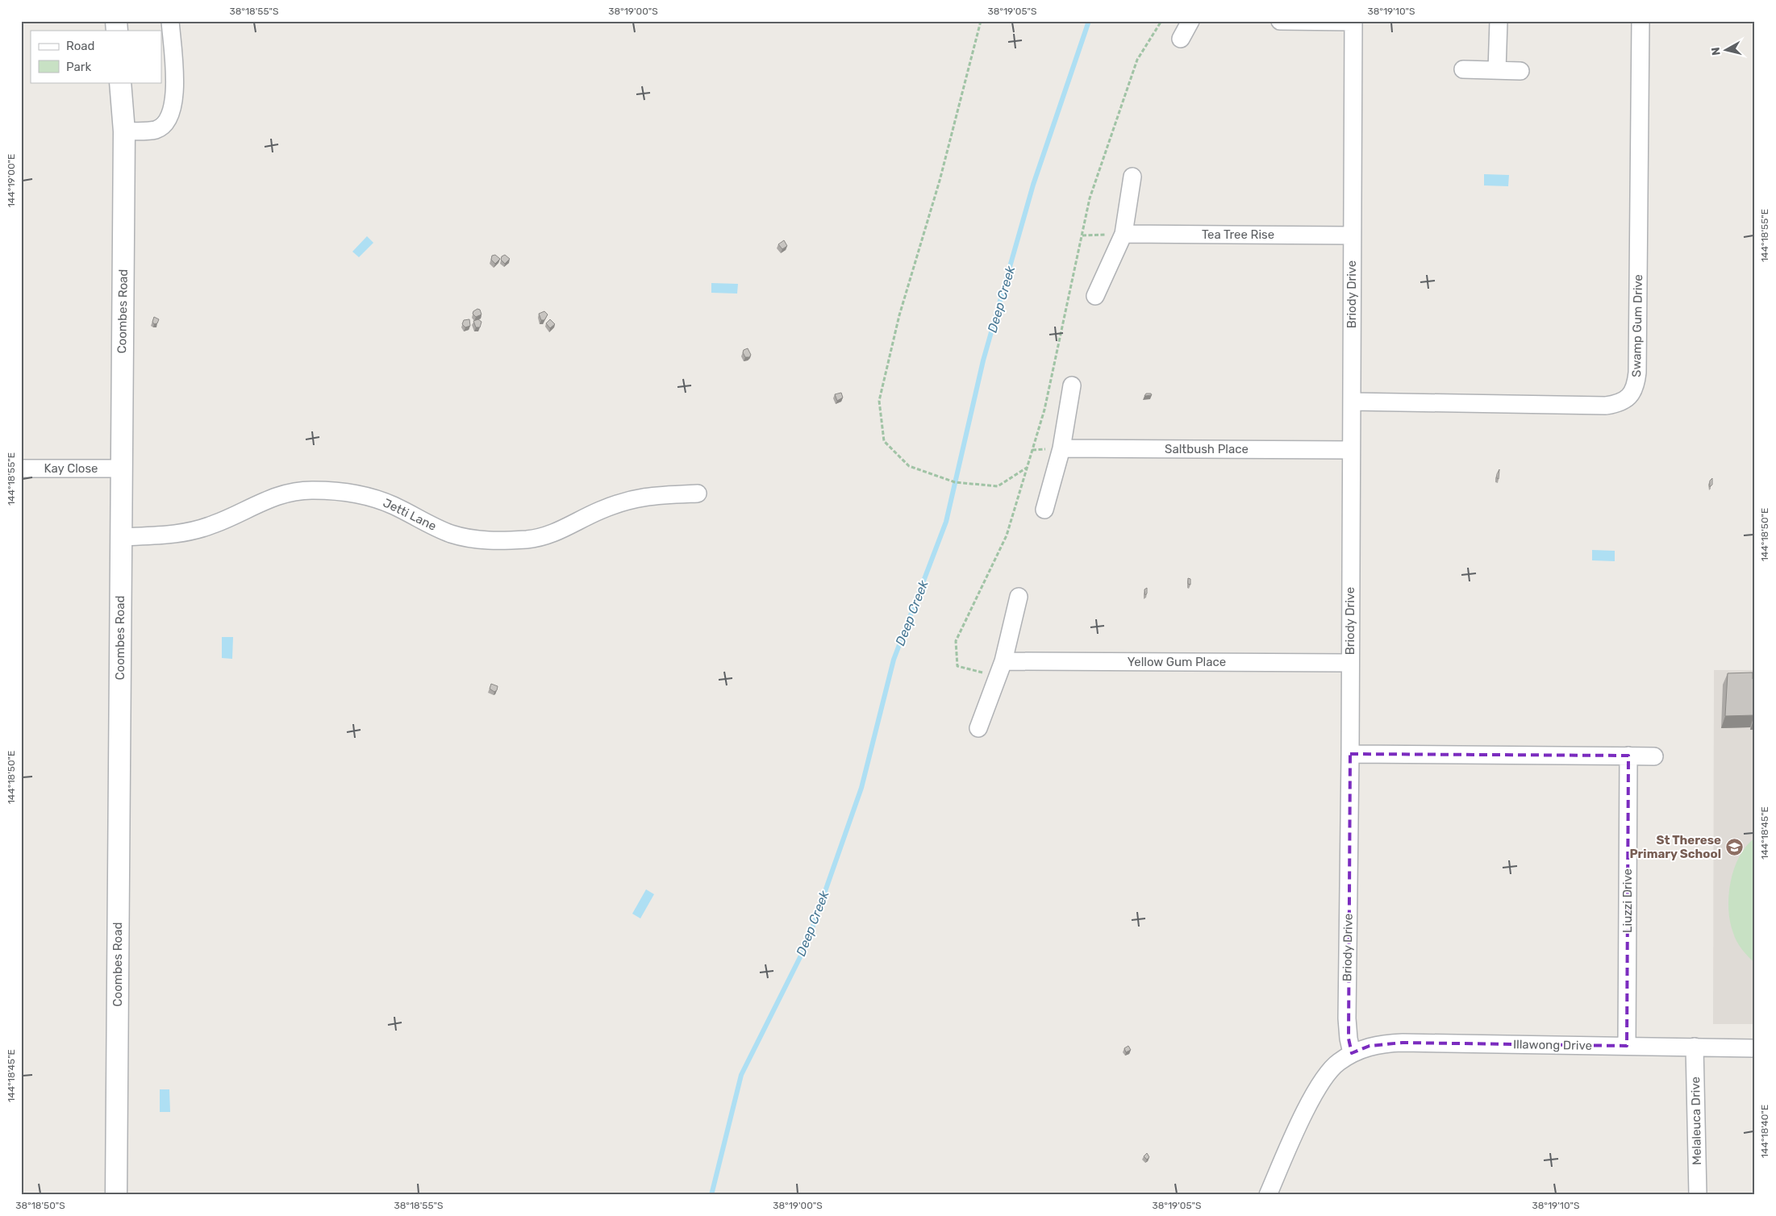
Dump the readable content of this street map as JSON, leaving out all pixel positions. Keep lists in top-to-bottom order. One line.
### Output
{"streets":{"street":["Tea Tree Rise","Briody Drive","Coombes Road","Swamp Gum Drive","Saltbush Place","Kay Close","Jetti Lane","Yellow Gum Place","Liuzzi Drive","Illawong Drive","Melaleuca Drive"]},"crossings":[["Tea Tree Rise","Briody Drive"],["Briody Drive","Swamp Gum Drive"],["Briody Drive","Saltbush Place"],["Briody Drive","Yellow Gum Place"],["Briody Drive","Illawong Drive"],["Coombes Road","Kay Close"],["Coombes Road","Jetti Lane"],["Liuzzi Drive","Illawong Drive"],["Illawong Drive","Melaleuca Drive"]],"water":["Deep Creek"],"places":{"school or university":["St Therese Primary School"]},"legend":["Road","Park"],"north":"left","coordinates":["38°18'55\"S","38°19'00\"S","38°19'05\"S","38°19'10\"S","144°19'00\"E","144°18'55\"E","144°18'50\"E","144°18'45\"E","144°18'40\"E","38°18'50\"S"]}
